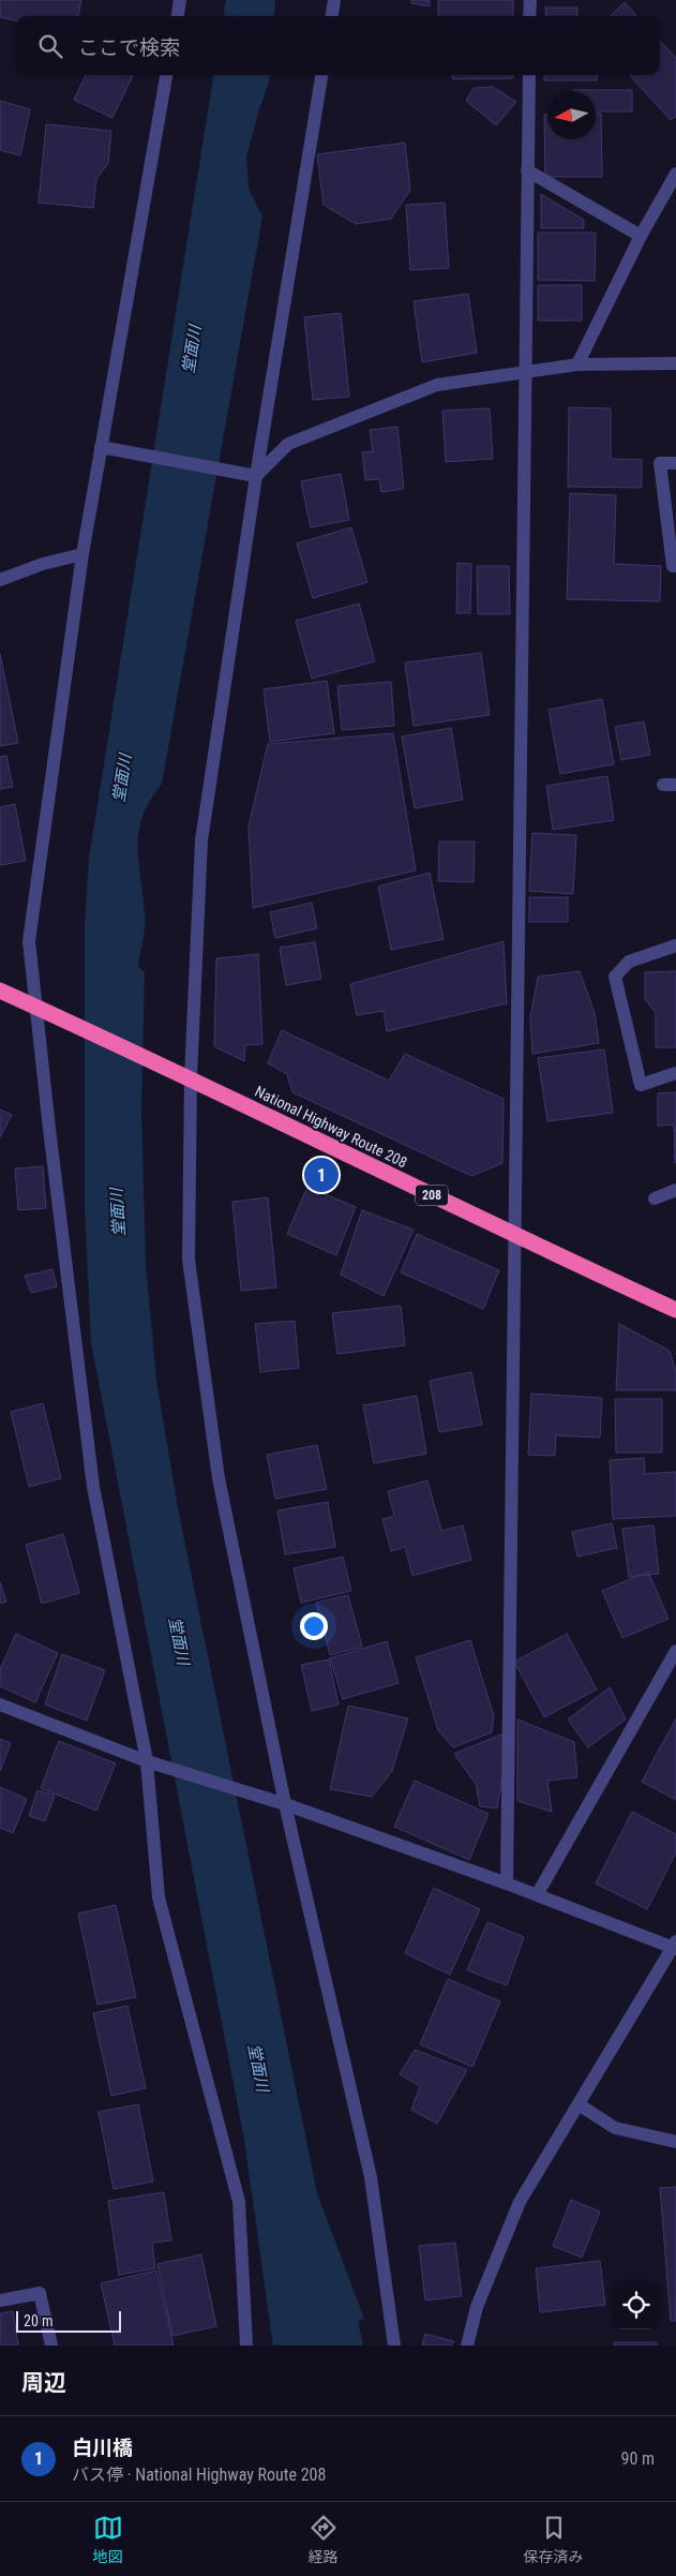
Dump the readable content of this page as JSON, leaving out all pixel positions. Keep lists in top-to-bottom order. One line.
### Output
{"streets":{"highway":["National Highway Route 208","208"]},"water":["堂面川"],"scale_bar":"20 m","north":"left","page":{"search":"ここで検索","pins":"1","scale":"20 m","heading":"周辺","list":[{"mark":"1","name":"白川橋","note":"バス停 · National Highway Route 208","value":"90 m"}],"nav":["地図","経路","保存済み"]}}
